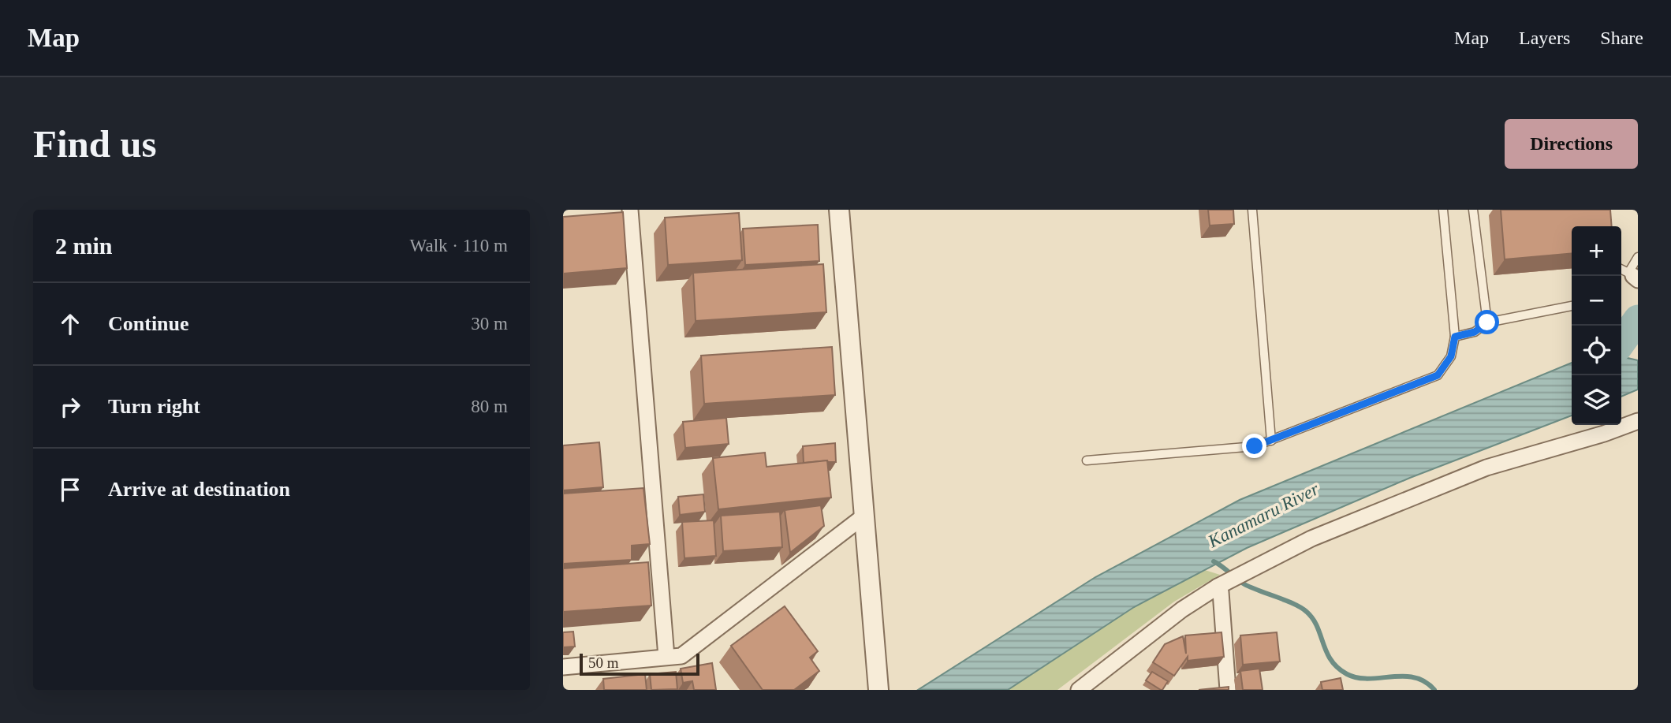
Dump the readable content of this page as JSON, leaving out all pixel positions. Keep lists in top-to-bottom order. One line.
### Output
{"water":["Kanamaru River"],"scale_bar":"50 m","page":{"header":"Map","nav":["Map","Layers","Share"],"buttons":"Directions","title":"Find us","heading":["2 min","Walk · 110 m"],"map_buttons":["+","−"],"list":[["Continue","30 m"],["Turn right","80 m"],"Arrive at destination"],"scale":"50 m"}}
